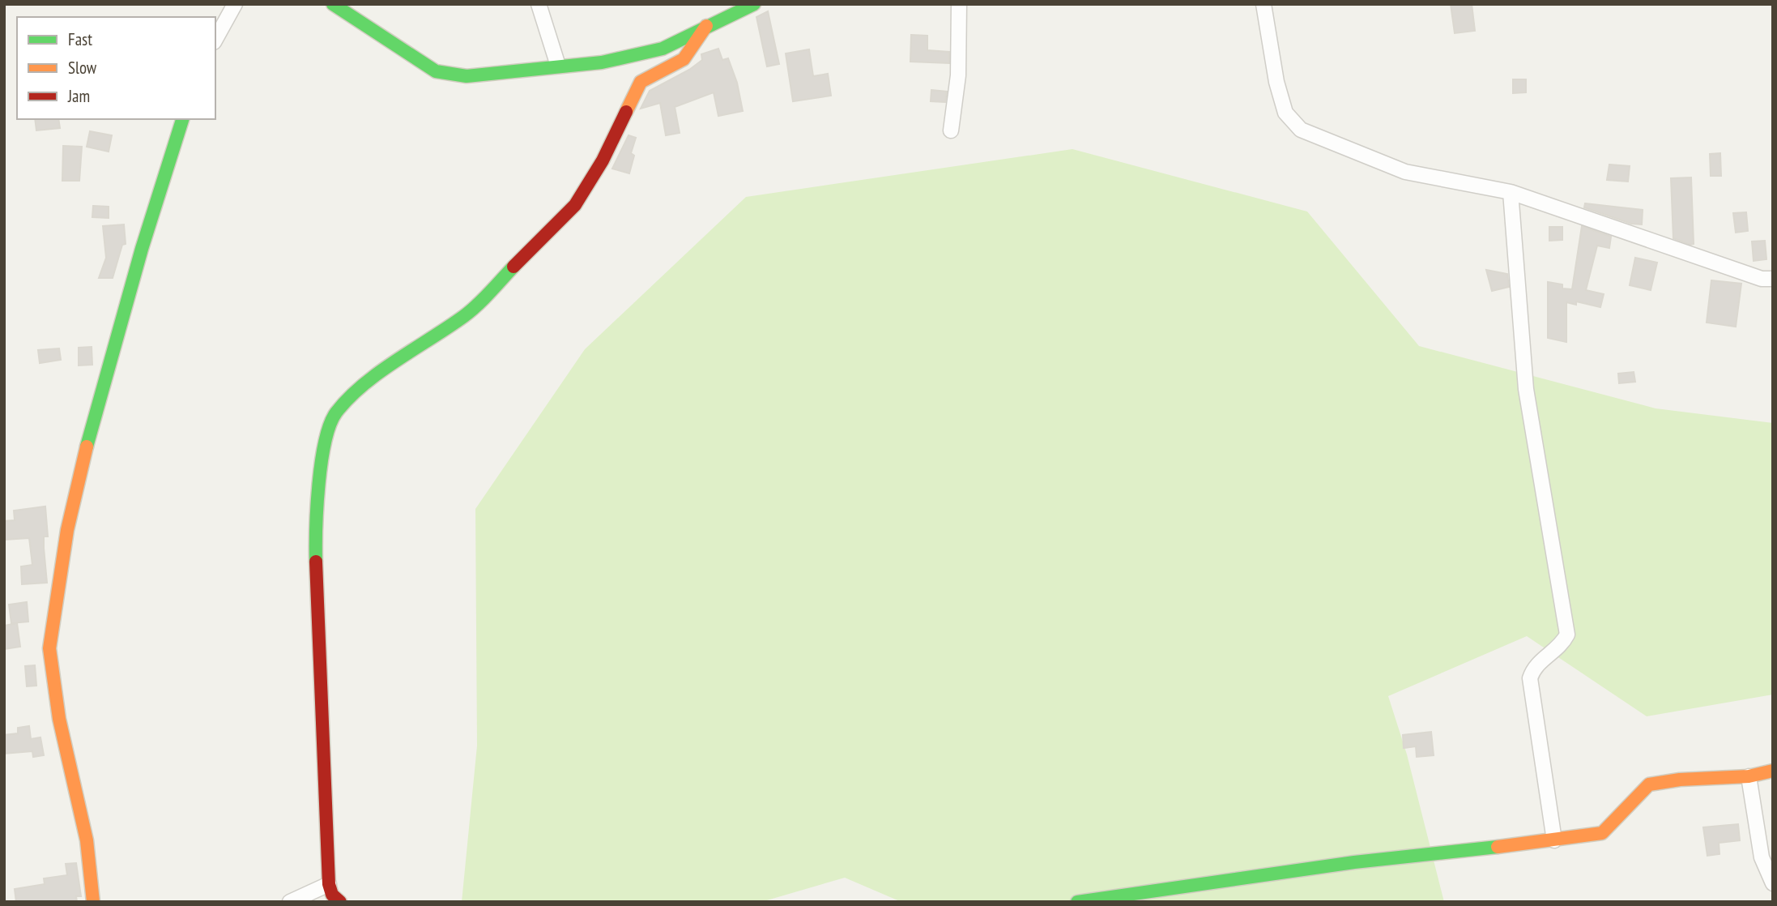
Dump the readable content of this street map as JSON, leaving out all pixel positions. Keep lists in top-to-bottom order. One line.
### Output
{"legend":["Fast","Slow","Jam"]}
